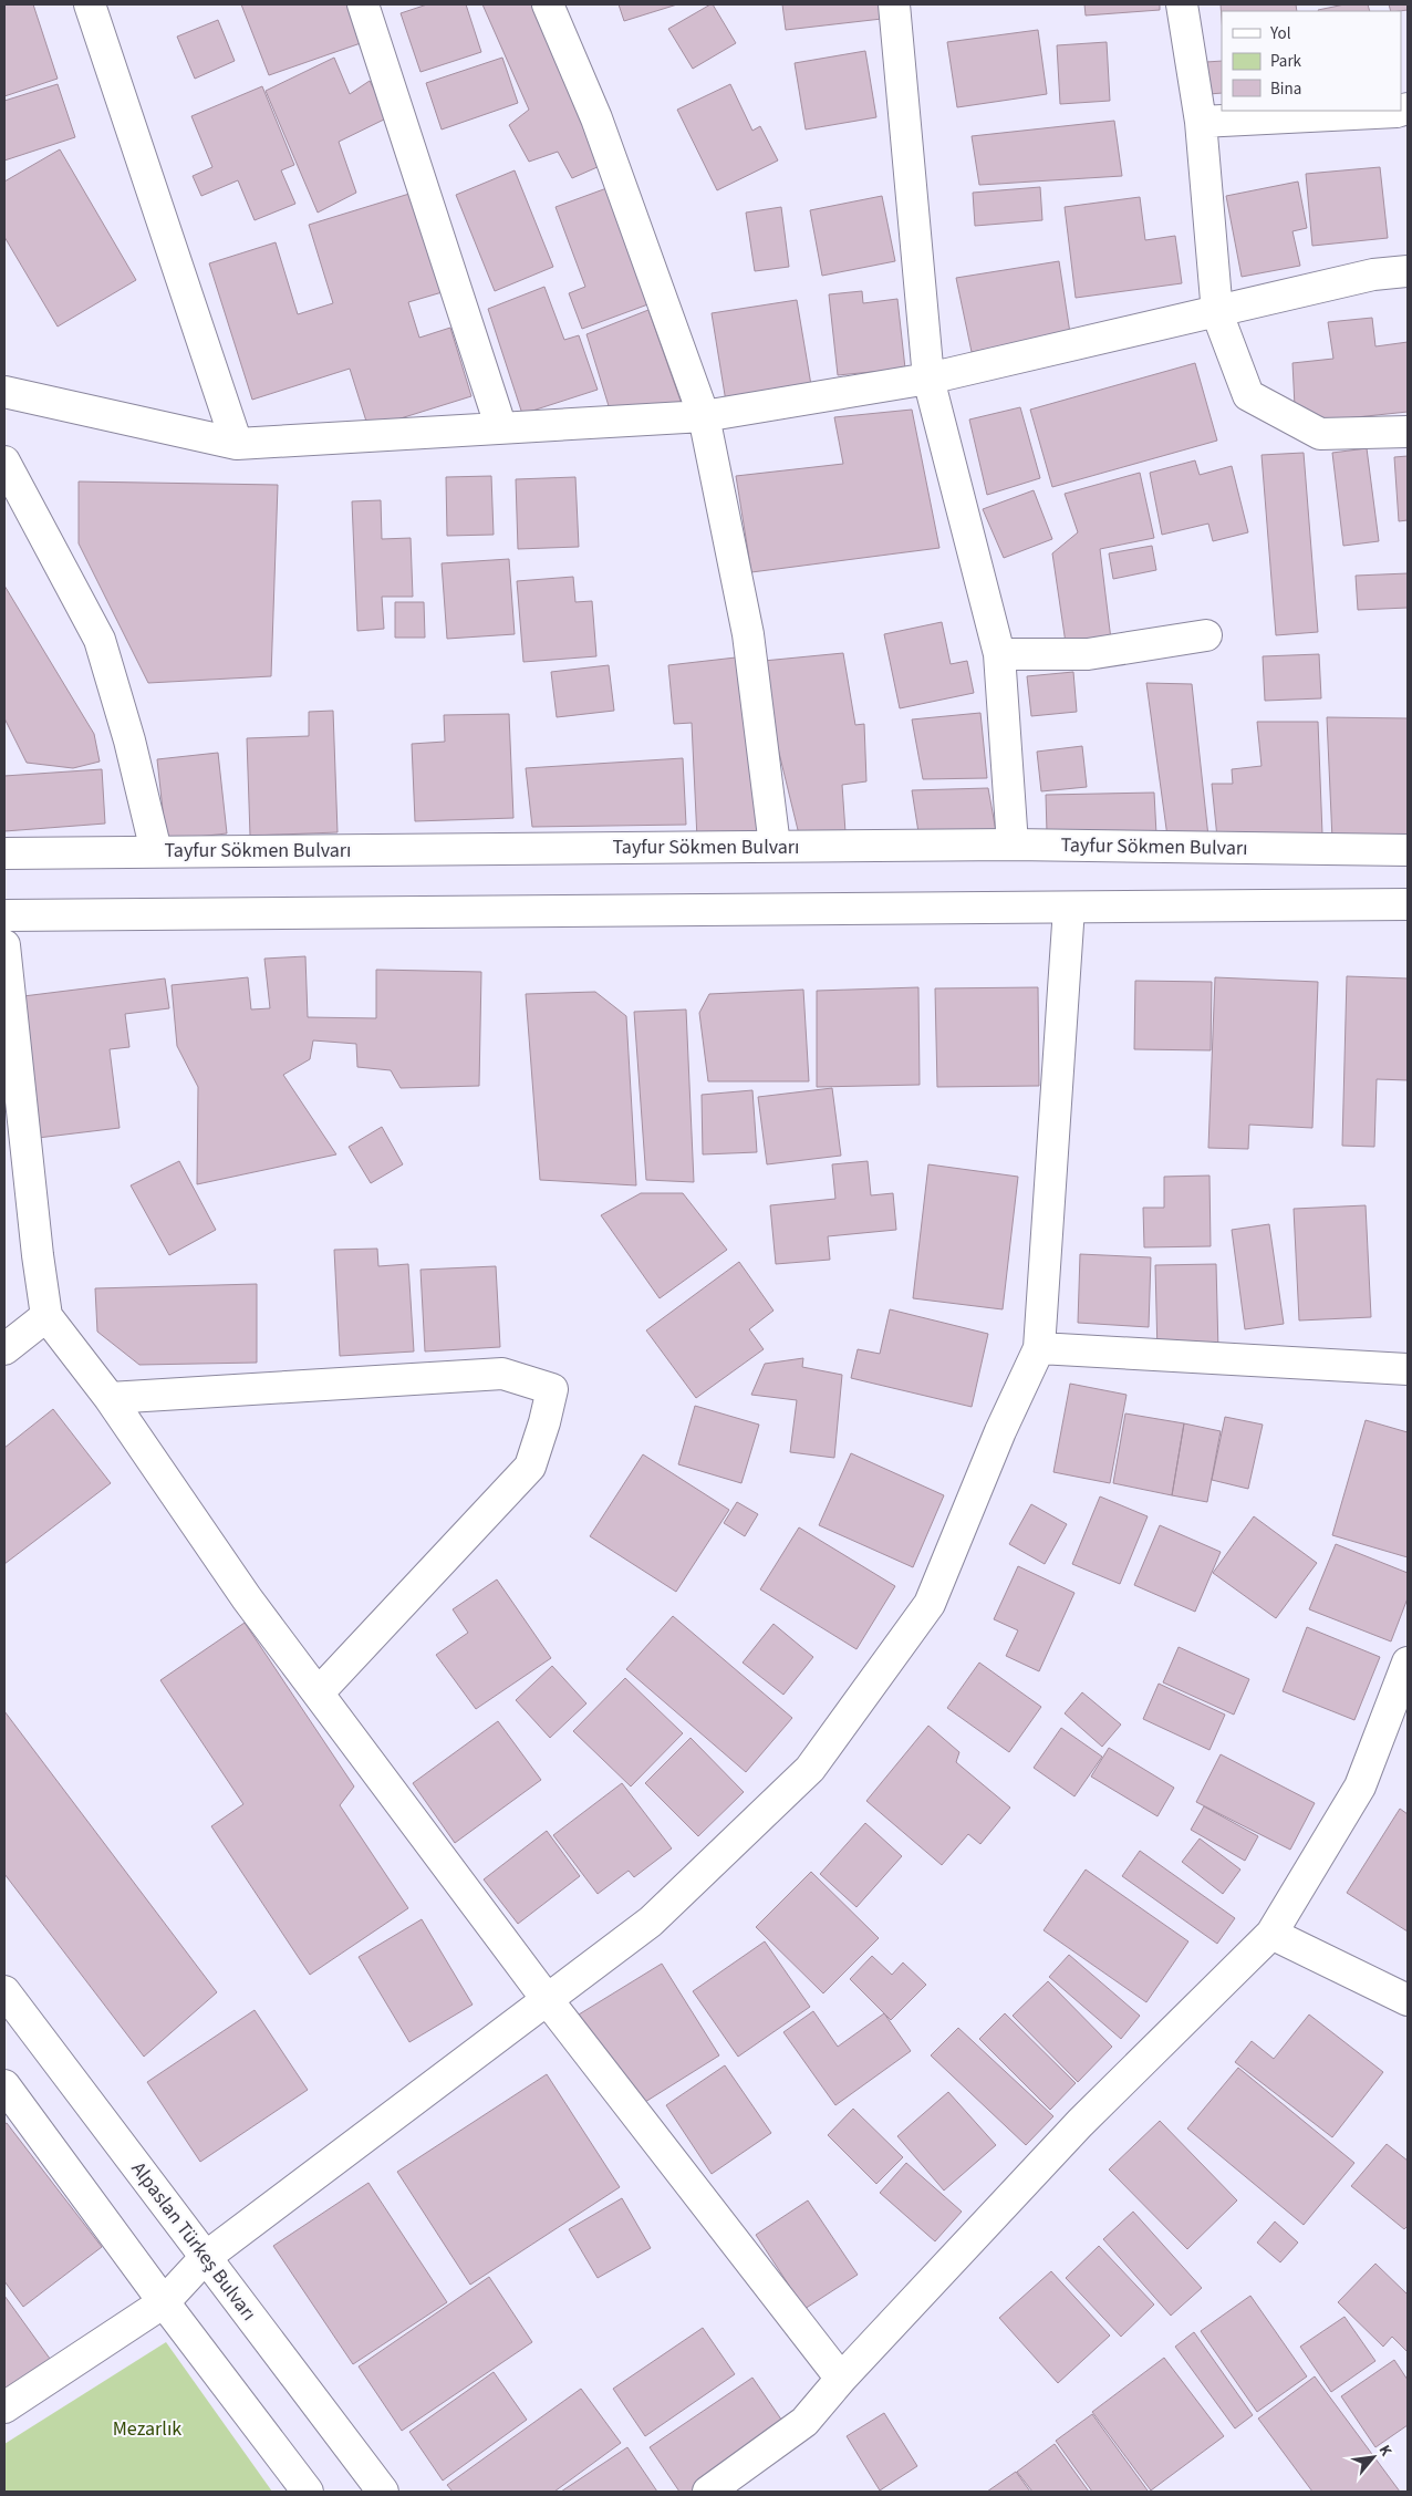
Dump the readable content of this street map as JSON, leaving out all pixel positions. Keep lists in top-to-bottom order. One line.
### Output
{"streets":{"street":["Tayfur Sökmen Bulvarı","Alpaslan Türkeş Bulvarı"]},"parks":["Mezarlık"],"legend":["Yol","Park","Bina"],"north":"top right"}
